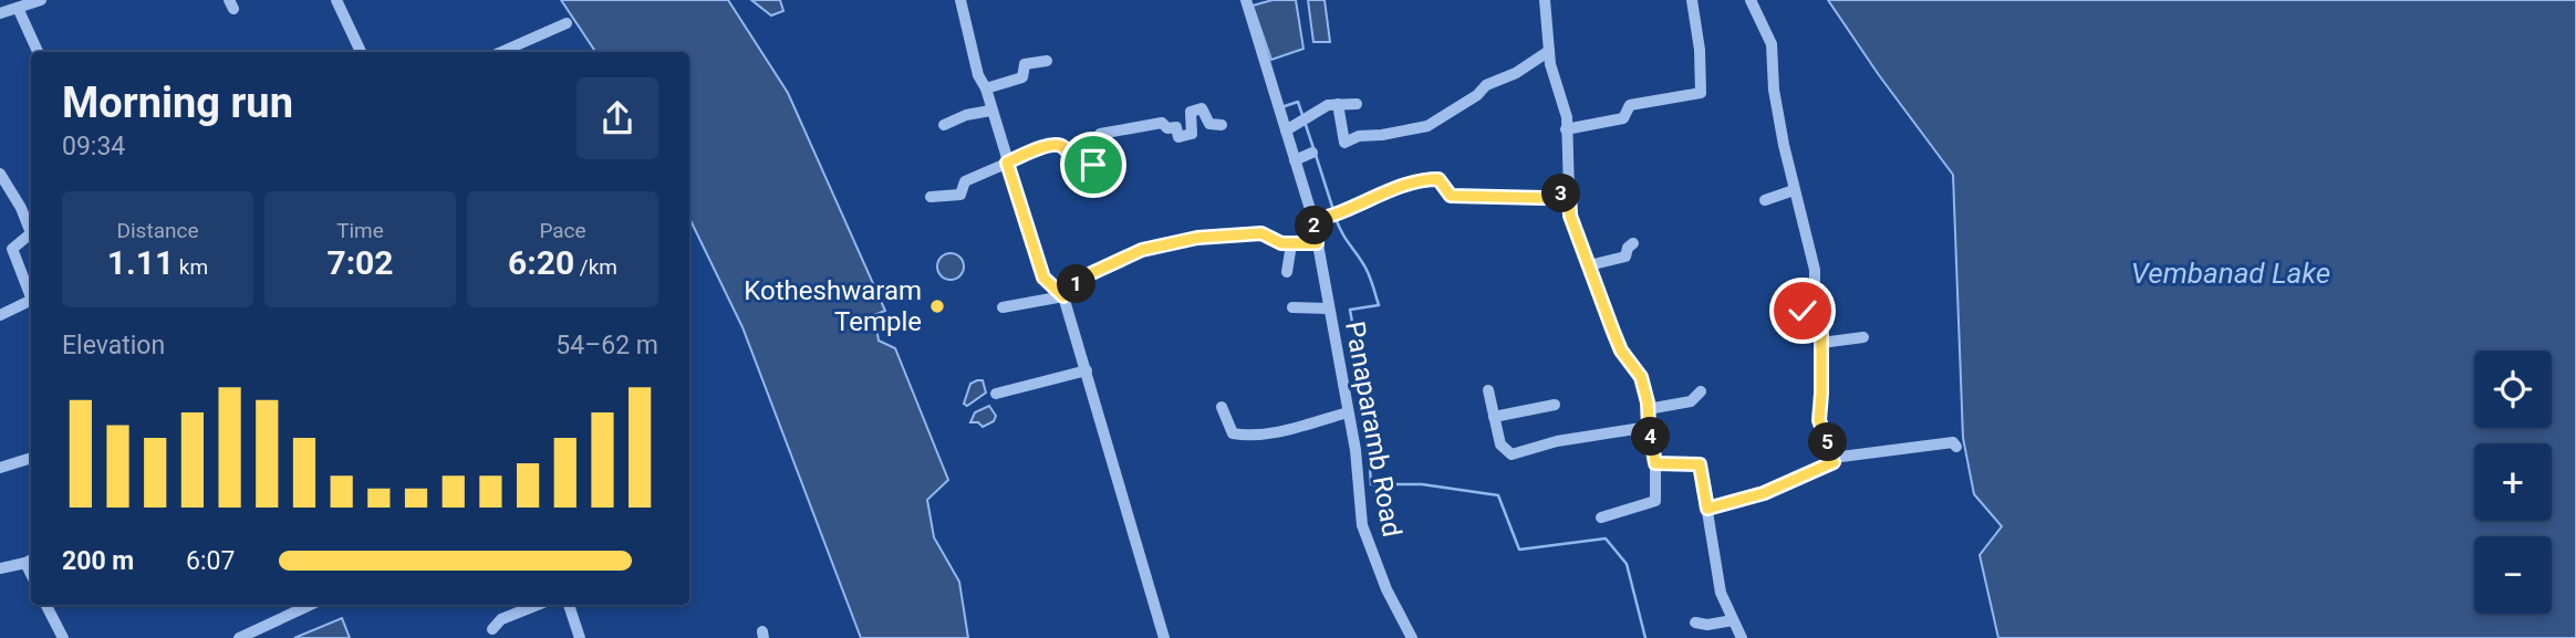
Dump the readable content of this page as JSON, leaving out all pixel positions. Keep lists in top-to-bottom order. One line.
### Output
{"streets":{"street":["Panaparamb Road"]},"water":["Vembanad Lake"],"places":["Kotheshwaram Temple"],"page":{"heading":["Morning run","09:34"],"pins":["3","2","1","4","5"],"stats":[["Distance","1.11 km"],["Time","7:02"],["Pace","6:20 /km"]],"chart":["Elevation","54–62 m"],"map_buttons":["+","−"],"list":[{"name":"200 m","note":"6:07"}]}}
